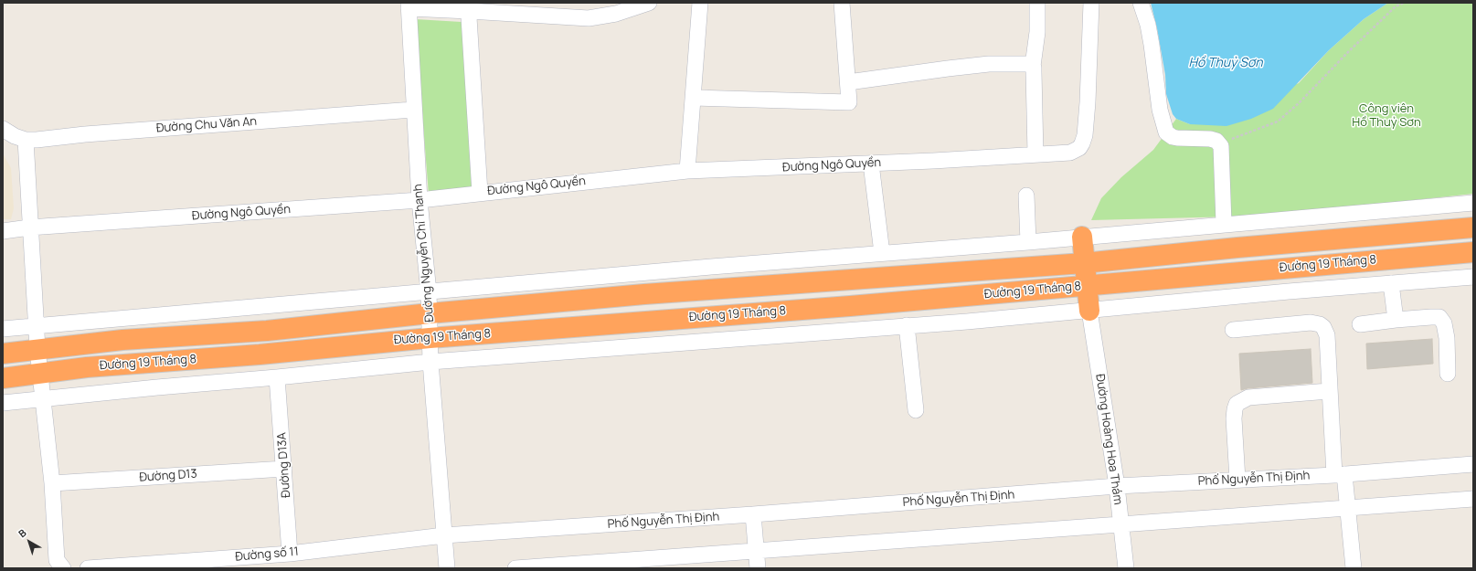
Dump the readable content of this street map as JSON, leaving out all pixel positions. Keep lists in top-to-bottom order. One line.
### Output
{"streets":{"highway":["Đường 19 Tháng 8"],"street":["Đường Chu Văn An","Đường Ngô Quyền","Đường Nguyễn Chí Thanh","Đường Hoàng Hoa Thám","Đường D13A","Đường D13","Phố Nguyễn Thị Định","Đường số 11"]},"crossings":[["Đường Chu Văn An","Đường Nguyễn Chí Thanh"],["Đường Ngô Quyền","Đường Nguyễn Chí Thanh"],["Đường Nguyễn Chí Thanh","Đường 19 Tháng 8"],["Đường Nguyễn Chí Thanh","Phố Nguyễn Thị Định"],["Đường Nguyễn Chí Thanh","Đường số 11"],["Đường 19 Tháng 8","Đường Hoàng Hoa Thám"],["Đường 19 Tháng 8","Đường D13A"],["Đường Hoàng Hoa Thám","Phố Nguyễn Thị Định"],["Đường D13A","Đường D13"],["Đường D13A","Đường số 11"],["Phố Nguyễn Thị Định","Đường số 11"]],"water":["Hồ Thuỷ Sơn"],"parks":["Công viên Hồ Thuỷ Sơn"],"north":"top left"}
